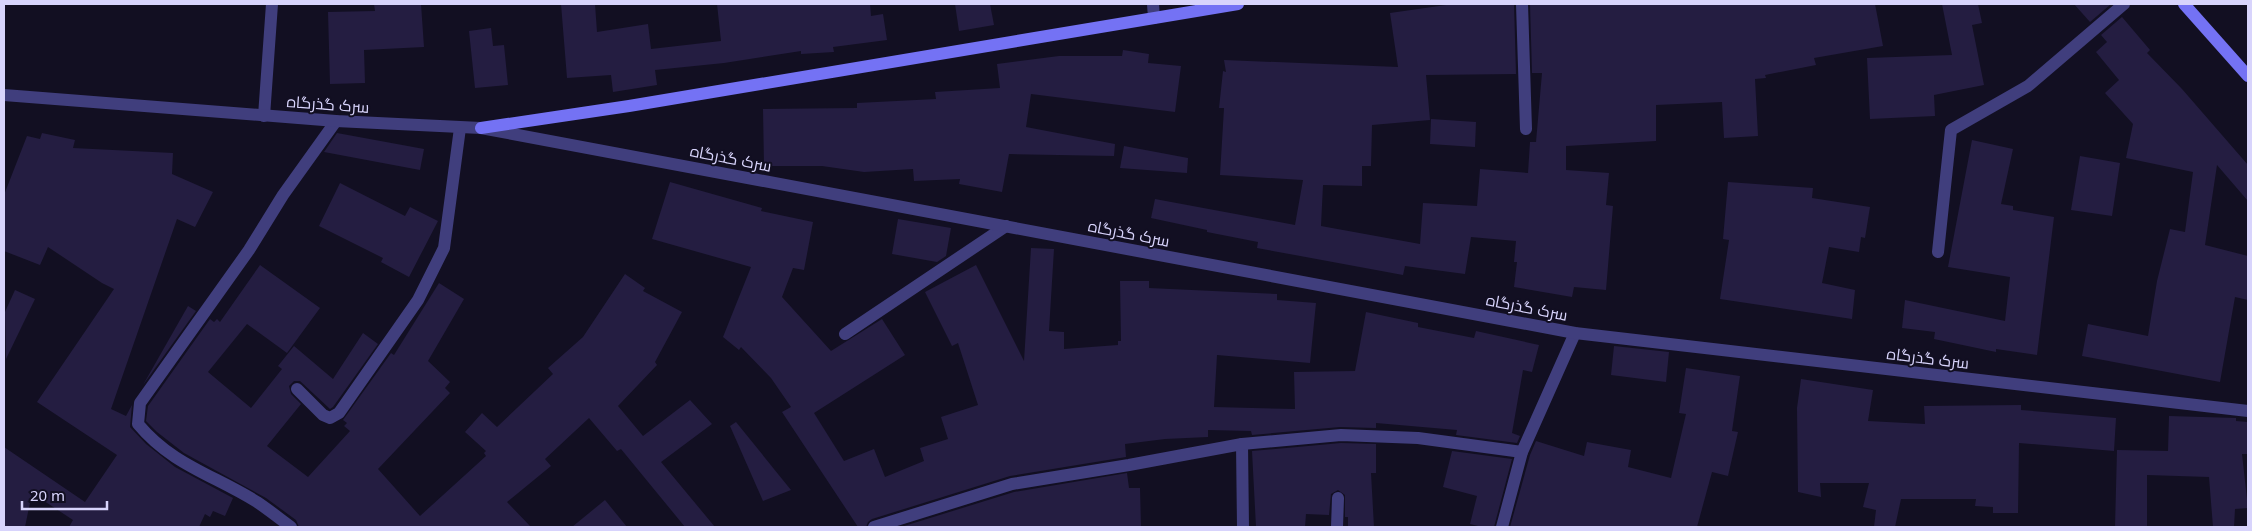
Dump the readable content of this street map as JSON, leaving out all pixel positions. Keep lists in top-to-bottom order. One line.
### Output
{"streets":{"street":["سرک گذرگاه"]},"scale_bar":"20 m"}
